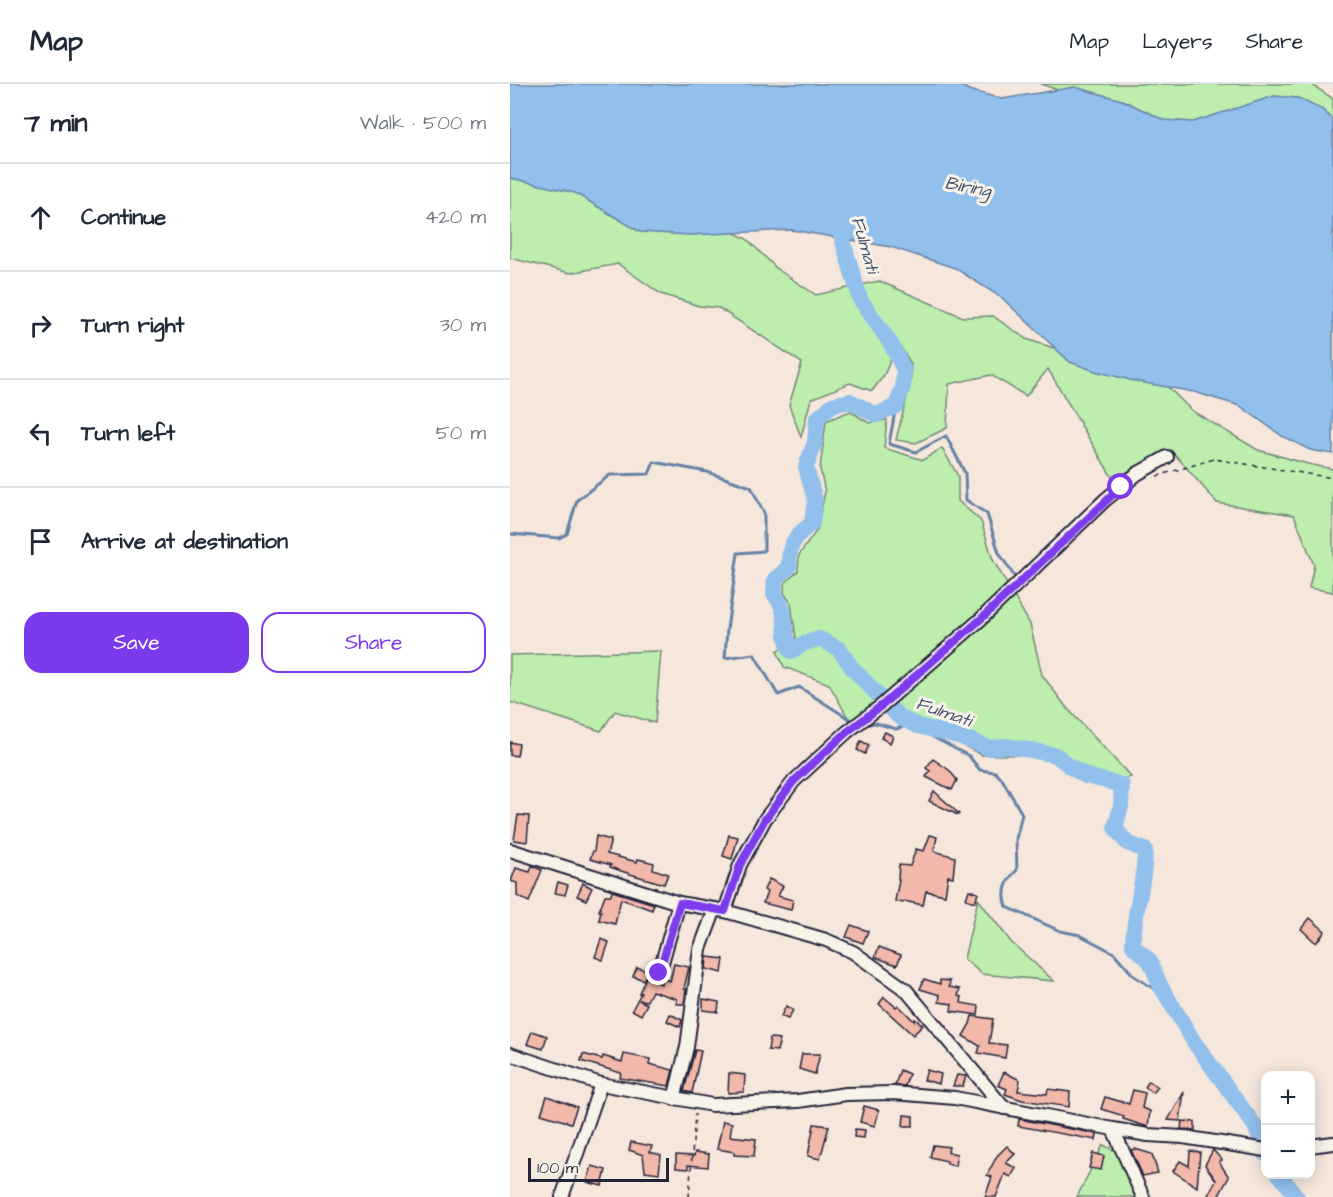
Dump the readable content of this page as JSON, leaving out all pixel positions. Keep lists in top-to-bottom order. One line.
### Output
{"water":["Biring","Fulmati"],"scale_bar":"100 m","page":{"header":"Map","nav":["Map","Layers","Share"],"heading":["7 min","Walk · 500 m"],"list":[["Continue","420 m"],["Turn right","30 m"],["Turn left","50 m"],"Arrive at destination"],"buttons":["Save","Share"],"map_buttons":["+","−"],"scale":"100 m"}}
